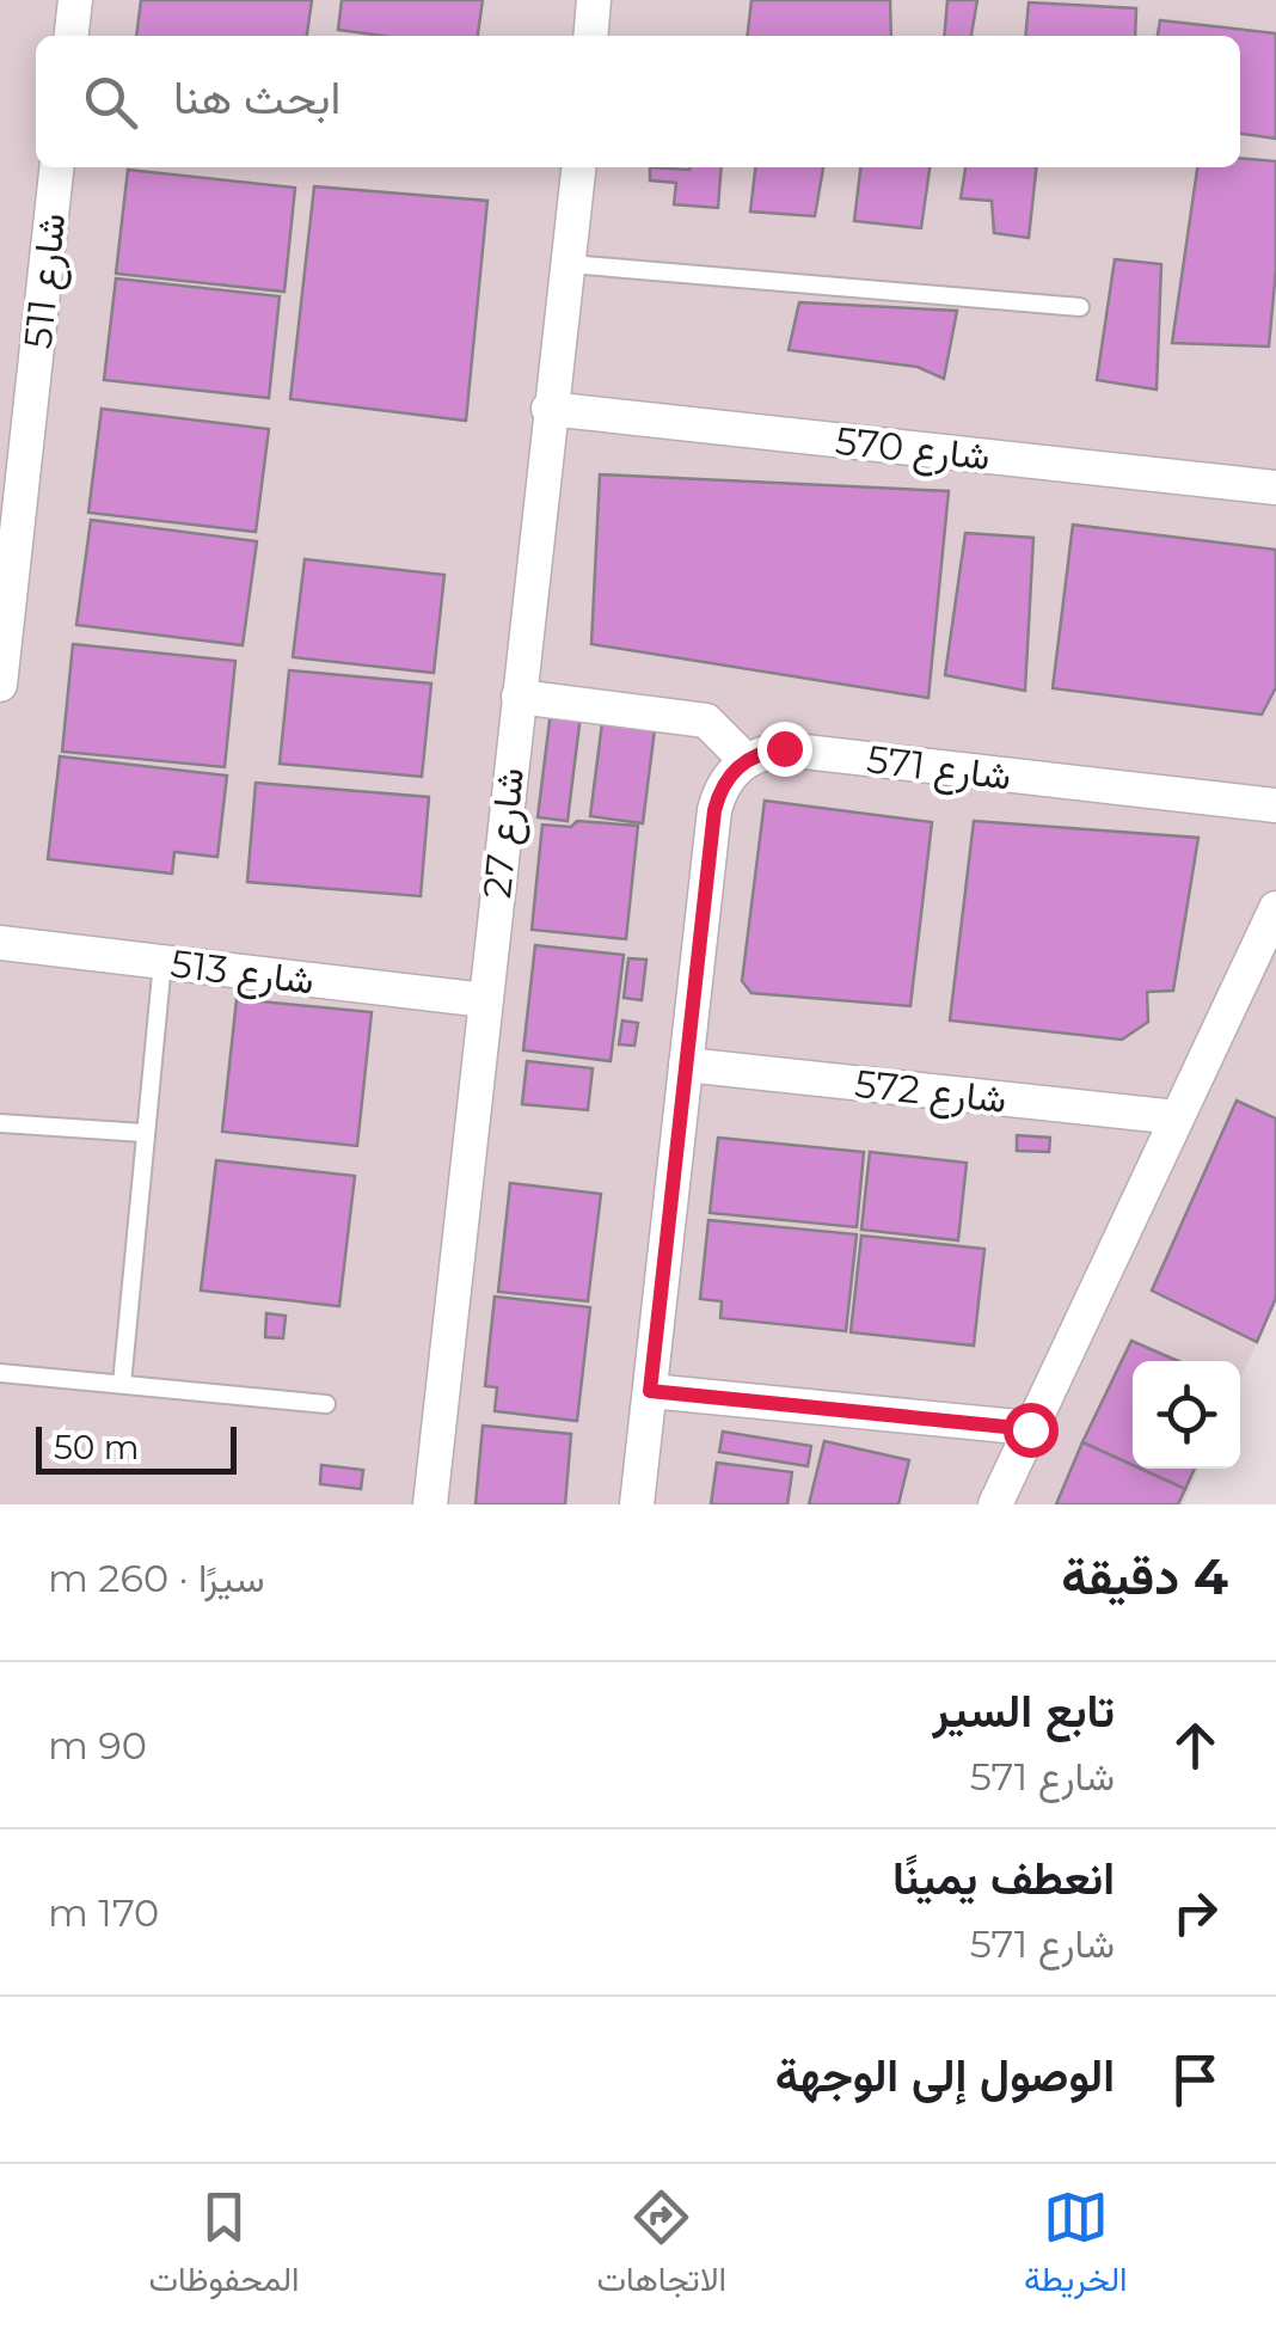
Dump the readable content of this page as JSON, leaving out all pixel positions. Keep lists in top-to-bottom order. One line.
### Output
{"streets":{"street":["شارع 511","شارع 570","شارع 571","شارع 27","شارع 513","شارع 572"]},"crossings":[["شارع 570","شارع 27"],["شارع 27","شارع 513"]],"scale_bar":"50 m","page":{"search":"ابحث هنا","scale":"50 m","heading":["4 دقيقة","سيرًا · 260 m"],"list":[["تابع السير","شارع 571","90 m"],["انعطف يمينًا","شارع 571","170 m"],"الوصول إلى الوجهة"],"nav":["الخريطة","الاتجاهات","المحفوظات"]}}
